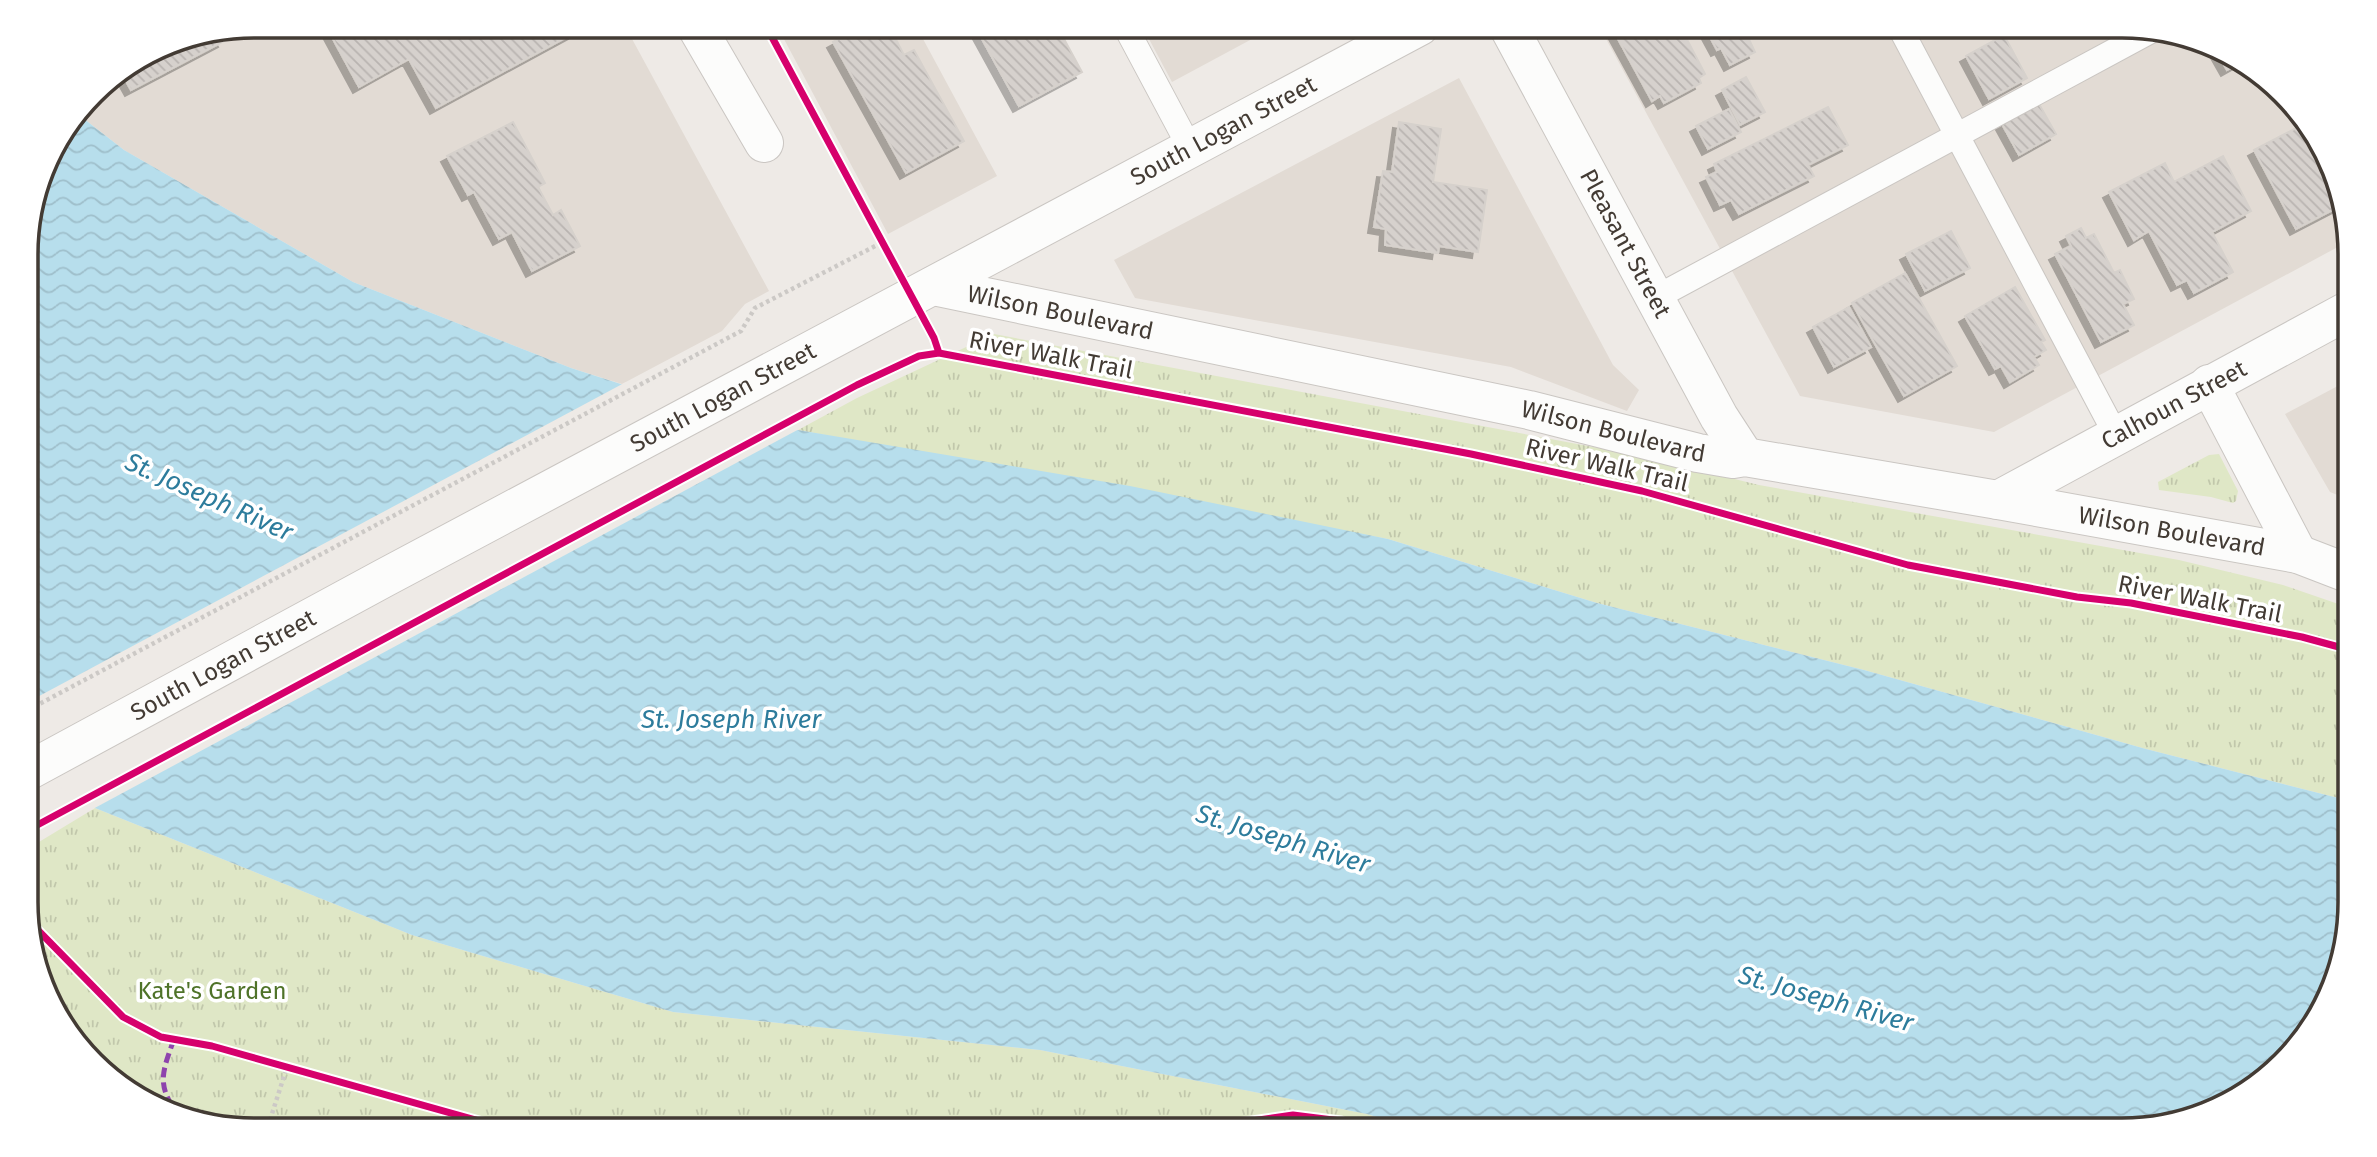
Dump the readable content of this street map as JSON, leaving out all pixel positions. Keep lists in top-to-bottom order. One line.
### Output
{"streets":{"street":["South Logan Street","Pleasant Street","Wilson Boulevard","Calhoun Street"],"cycle path":["River Walk Trail"]},"crossings":[["South Logan Street","Wilson Boulevard"],["Pleasant Street","Wilson Boulevard"],["Wilson Boulevard","Calhoun Street"]],"water":["St. Joseph River"],"parks":["Kate's Garden"]}
